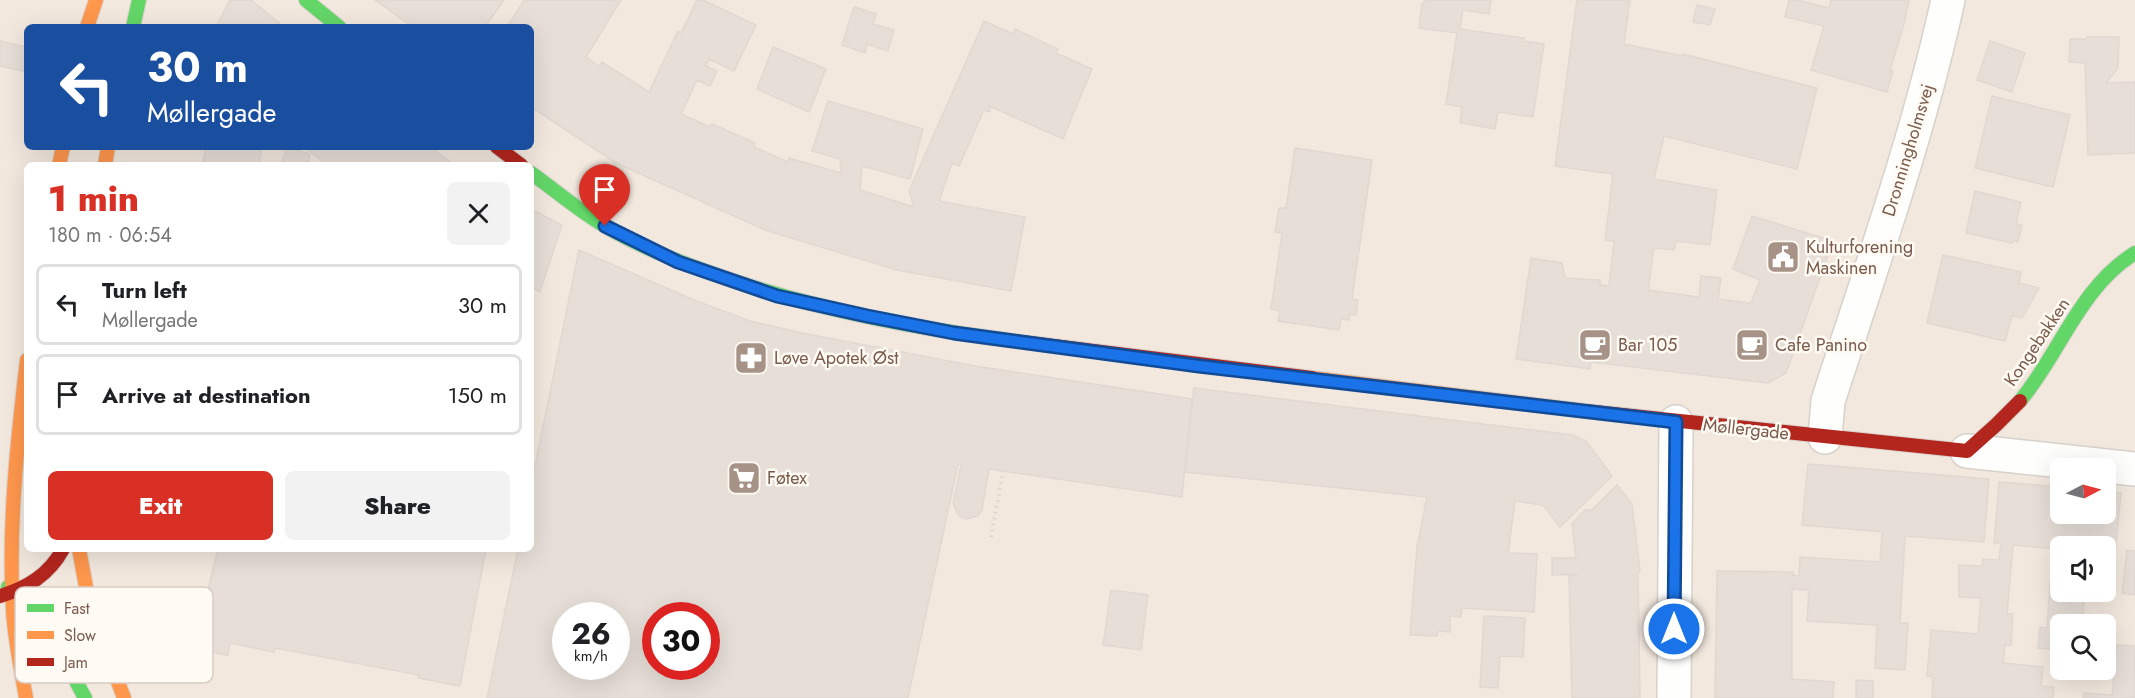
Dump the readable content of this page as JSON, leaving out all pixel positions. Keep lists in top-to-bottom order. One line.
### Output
{"streets":{"street":["Dronningholmsvej","Kongebakken","Møllergade"]},"crossings":[["Dronningholmsvej","Møllergade"],["Kongebakken","Møllergade"]],"places":{"public building":["Kulturforening Maskinen"],"cafe":["Bar 105","Cafe Panino"],"pharmacy":["Løve Apotek Øst"],"supermarket":["Føtex"]},"legend":["Fast","Slow","Jam"],"north":"right","page":{"turn":["30 m","Møllergade"],"heading":["1 min","180 m · 06:54"],"list":[{"name":"Turn left","note":"Møllergade","value":"30 m"},{"name":"Arrive at destination","value":"150 m"}],"buttons":["Exit","Share"],"speed":"26 km/h","limit":"30"}}
